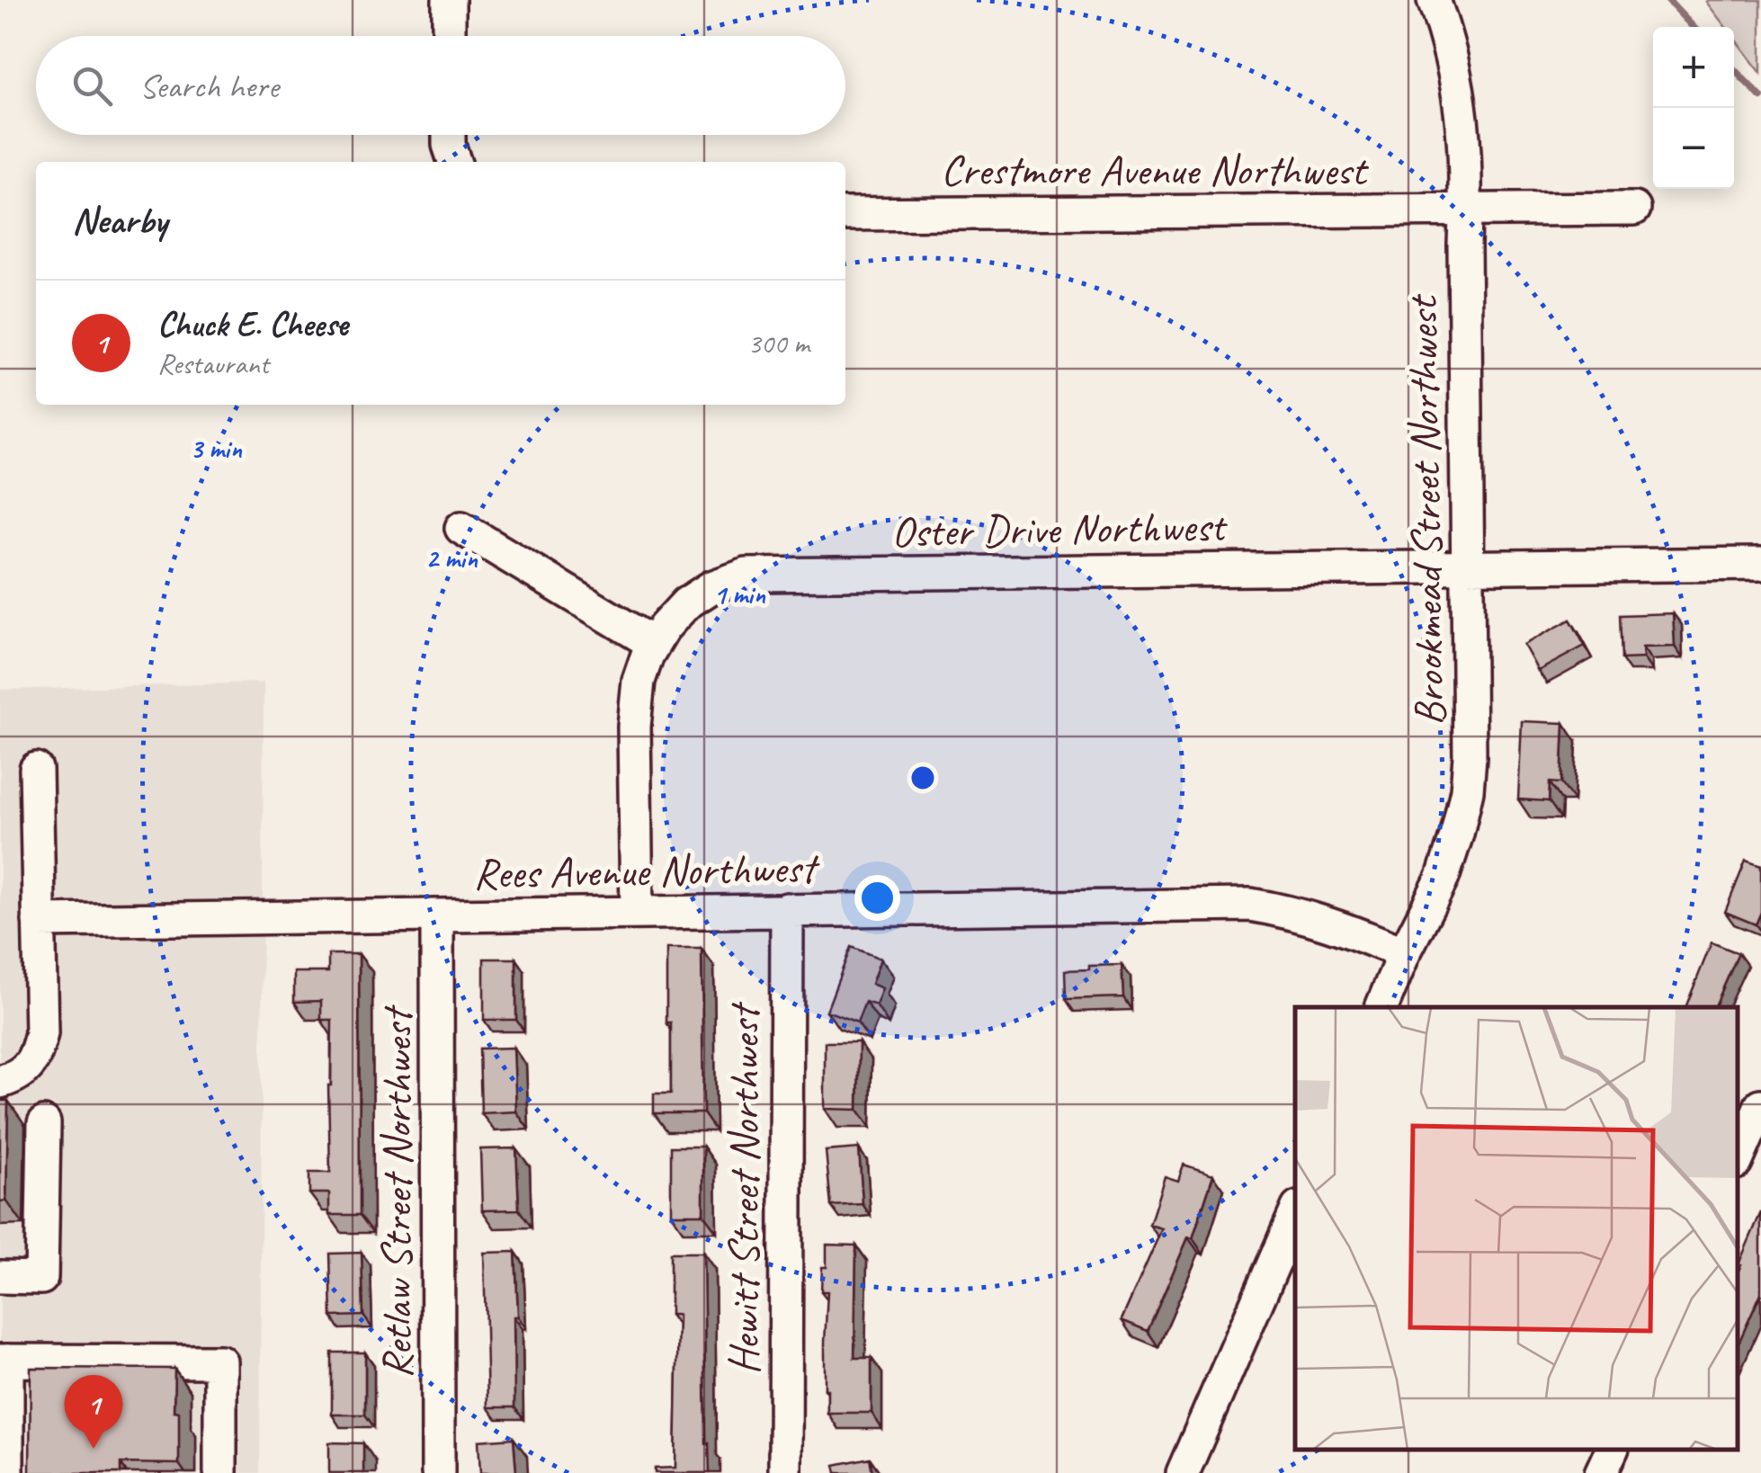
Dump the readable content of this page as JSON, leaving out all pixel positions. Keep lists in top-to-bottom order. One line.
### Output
{"streets":{"street":["Crestmore Avenue Northwest","Brookmead Street Northwest","Oster Drive Northwest","Rees Avenue Northwest","Hewitt Street Northwest","Retlaw Street Northwest"]},"crossings":[["Crestmore Avenue Northwest","Brookmead Street Northwest"],["Brookmead Street Northwest","Oster Drive Northwest"],["Brookmead Street Northwest","Rees Avenue Northwest"],["Oster Drive Northwest","Rees Avenue Northwest"],["Rees Avenue Northwest","Hewitt Street Northwest"],["Rees Avenue Northwest","Retlaw Street Northwest"]],"page":{"map_buttons":["+","−"],"search":"Search here","heading":"Nearby","list":[{"mark":"1","name":"Chuck E. Cheese","note":"Restaurant","value":"300 m"}],"pins":"1"},"rings":["3 min","2 min","1 min"]}
